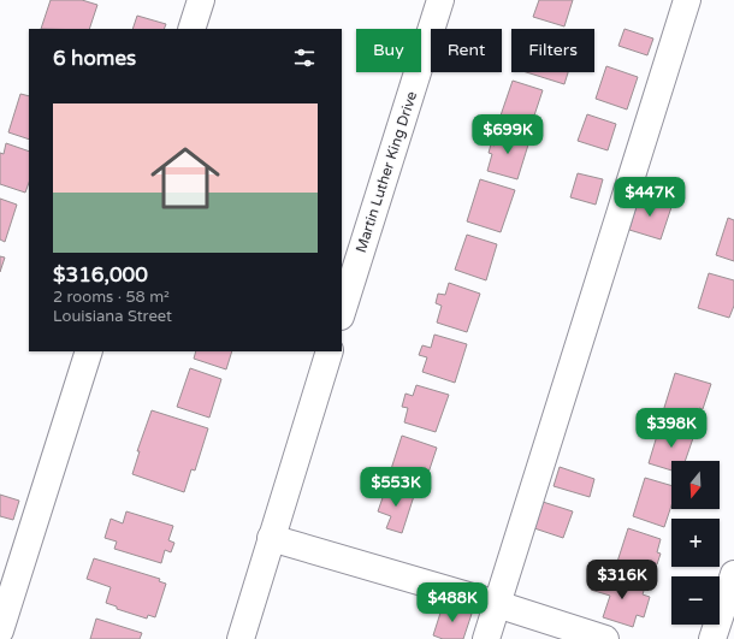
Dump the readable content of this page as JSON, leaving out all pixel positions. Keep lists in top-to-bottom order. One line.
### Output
{"streets":{"street":["Martin Luther King Drive"]},"north":"bottom","page":{"chip":["Buy","Rent","Filters"],"heading":"6 homes","list":[{"name":"$316,000","note":"2 rooms · 58 m² · Louisiana Street"}],"price":["$699K","$447K","$398K","$553K","$316K","$488K"],"map_buttons":["+","−"]}}
